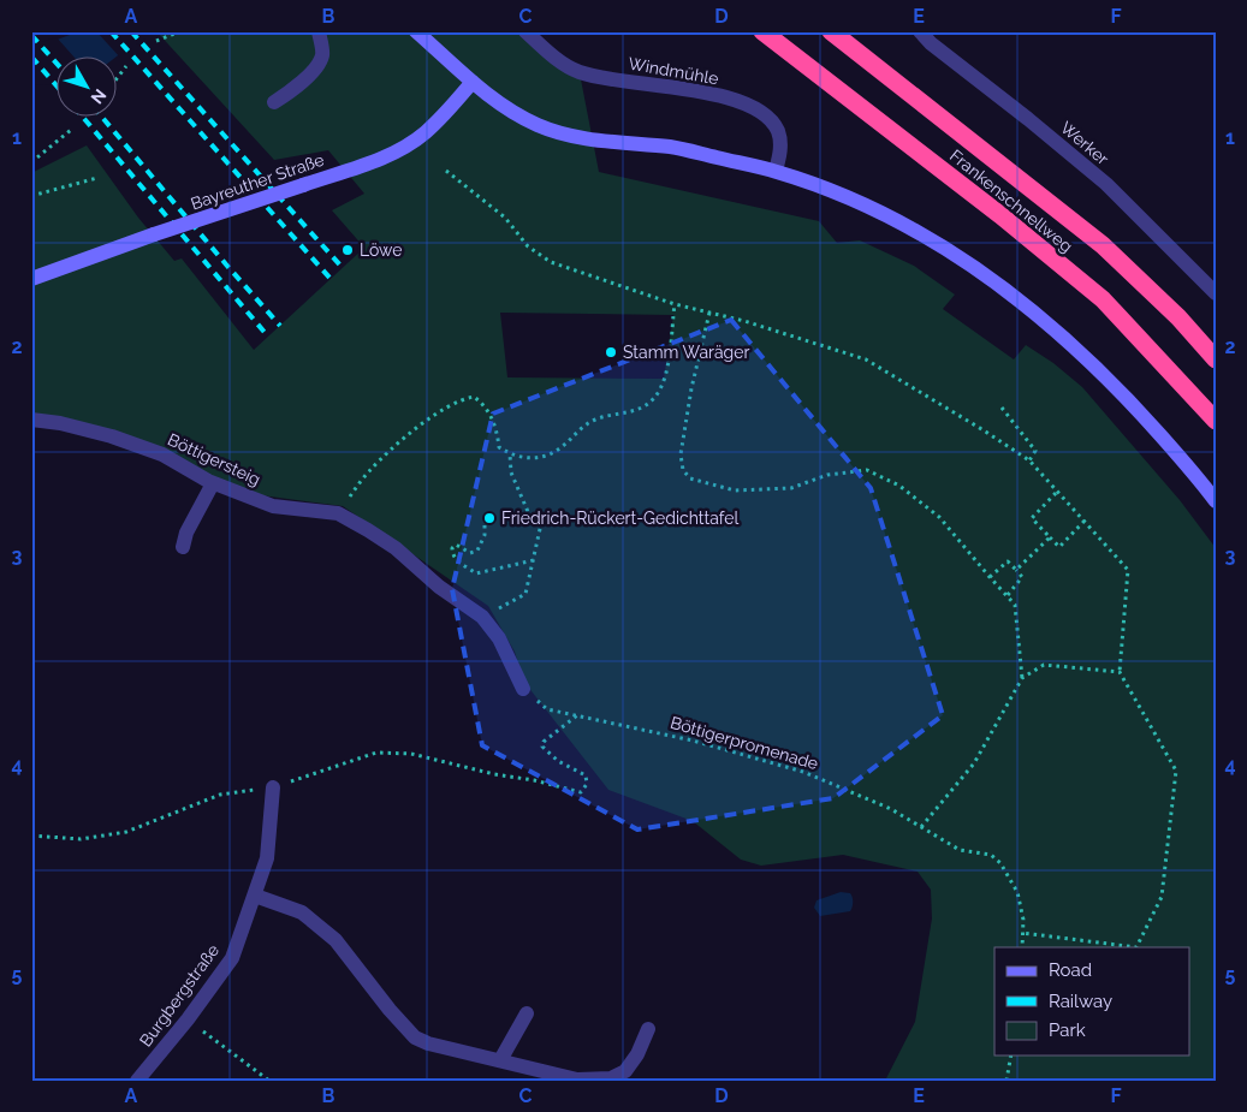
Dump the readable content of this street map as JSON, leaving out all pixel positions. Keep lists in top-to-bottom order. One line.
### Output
{"streets":{"highway":["Frankenschnellweg"],"main road":["Bayreuther Straße"],"street":["Windmühle","Werker","Böttigersteig","Burgbergstraße"],"path":["Böttigerpromenade"]},"crossings":[["Böttigersteig","Böttigerpromenade"]],"places":["Löwe","Stamm Waräger","Friedrich-Rückert-Gedichttafel"],"legend":["Road","Railway","Park"],"north":"bottom right","grid":{"columns":["A","B","C","D","E","F"],"rows":["1","2","3","4","5"]}}
